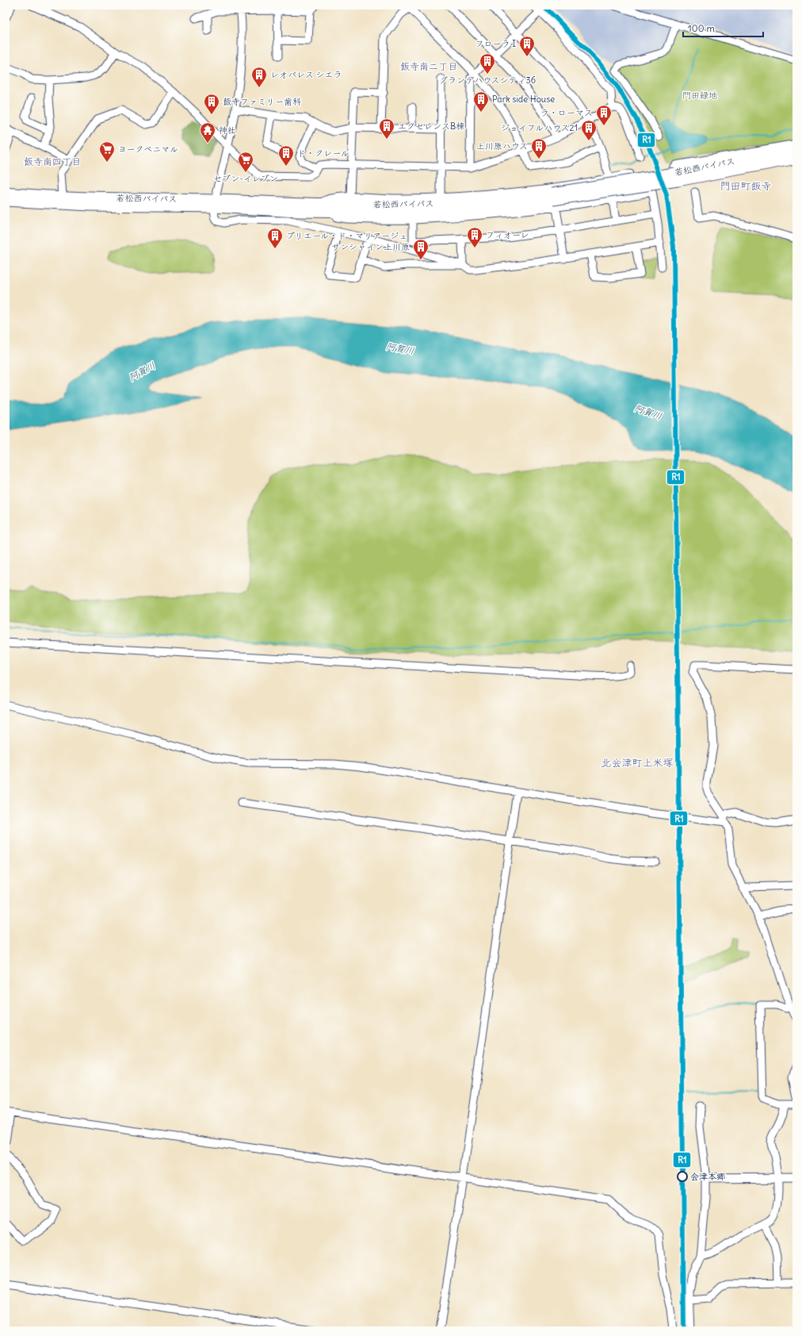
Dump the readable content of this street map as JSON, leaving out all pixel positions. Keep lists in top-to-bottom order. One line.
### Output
{"streets":{"highway":["若松西バイパス"]},"districts":["飯寺南二丁目","飯寺南四丁目","門田町飯寺","北会津町上米塚"],"water":["阿賀川"],"parks":["門田緑地"],"places":{"building":["フローラ I","グランデハウスシティ36","レオパレス シエラ","Park side House","飯寺ファミリー歯科","ラ・ローマス","エクセレンスB棟","ジョイフルハウス21","上川原ハウス","ド・クレール","フィオーレ","プリエール・ド・マリアージュ","サンシャイン上川原"],"temple":["神社"],"supermarket":["ヨークベニマル","セブン-イレブン"],"other":["会津本郷"]},"lines":["transit line R1"],"scale_bar":"100 m"}
